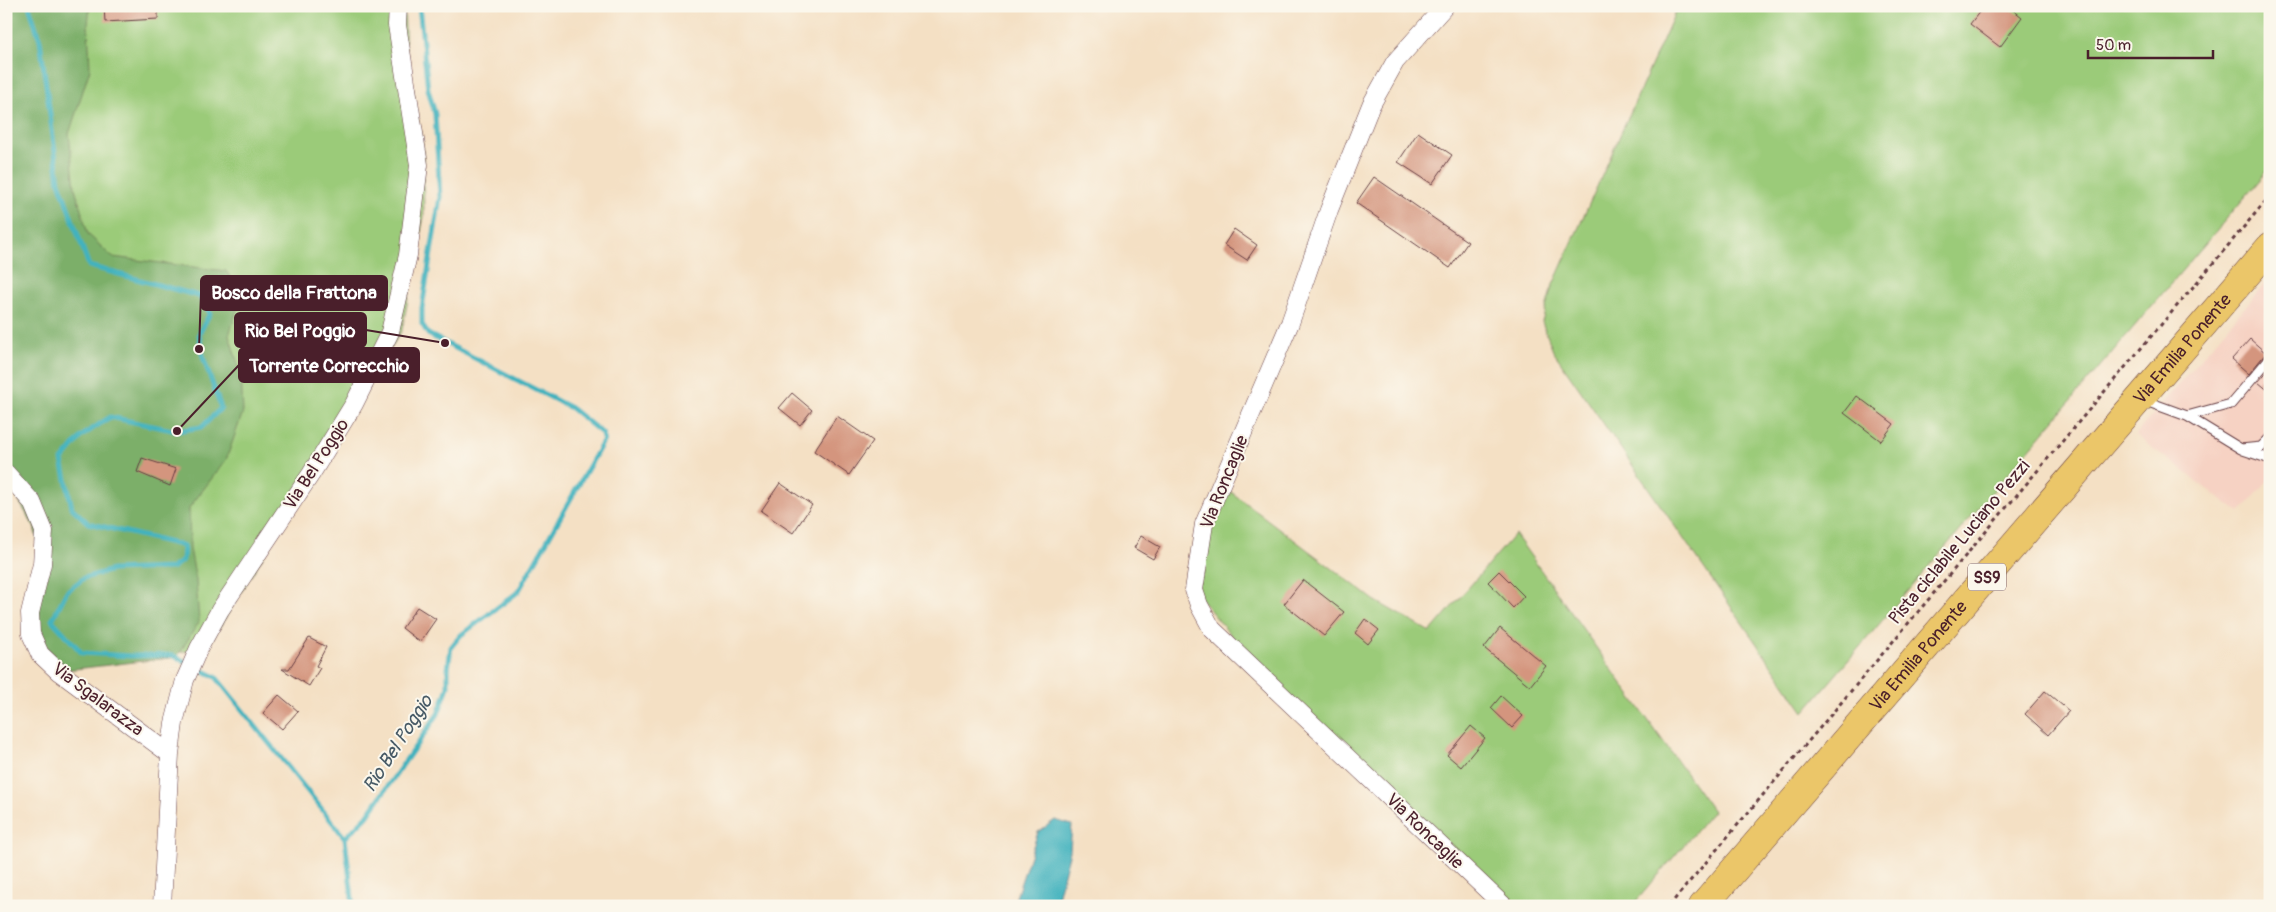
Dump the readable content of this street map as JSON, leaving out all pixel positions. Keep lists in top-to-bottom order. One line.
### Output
{"streets":{"main road":["Via Emilia Ponente","SS9"],"street":["Via Bel Poggio","Via Roncaglie","Via Sgalarazza"],"path":["Pista ciclabile Luciano Pezzi"]},"crossings":[["Via Bel Poggio","Via Sgalarazza"]],"water":["Rio Bel Poggio"],"places":["Rio Bel Poggio","Bosco della Frattona","Torrente Correcchio"],"scale_bar":"50 m"}
